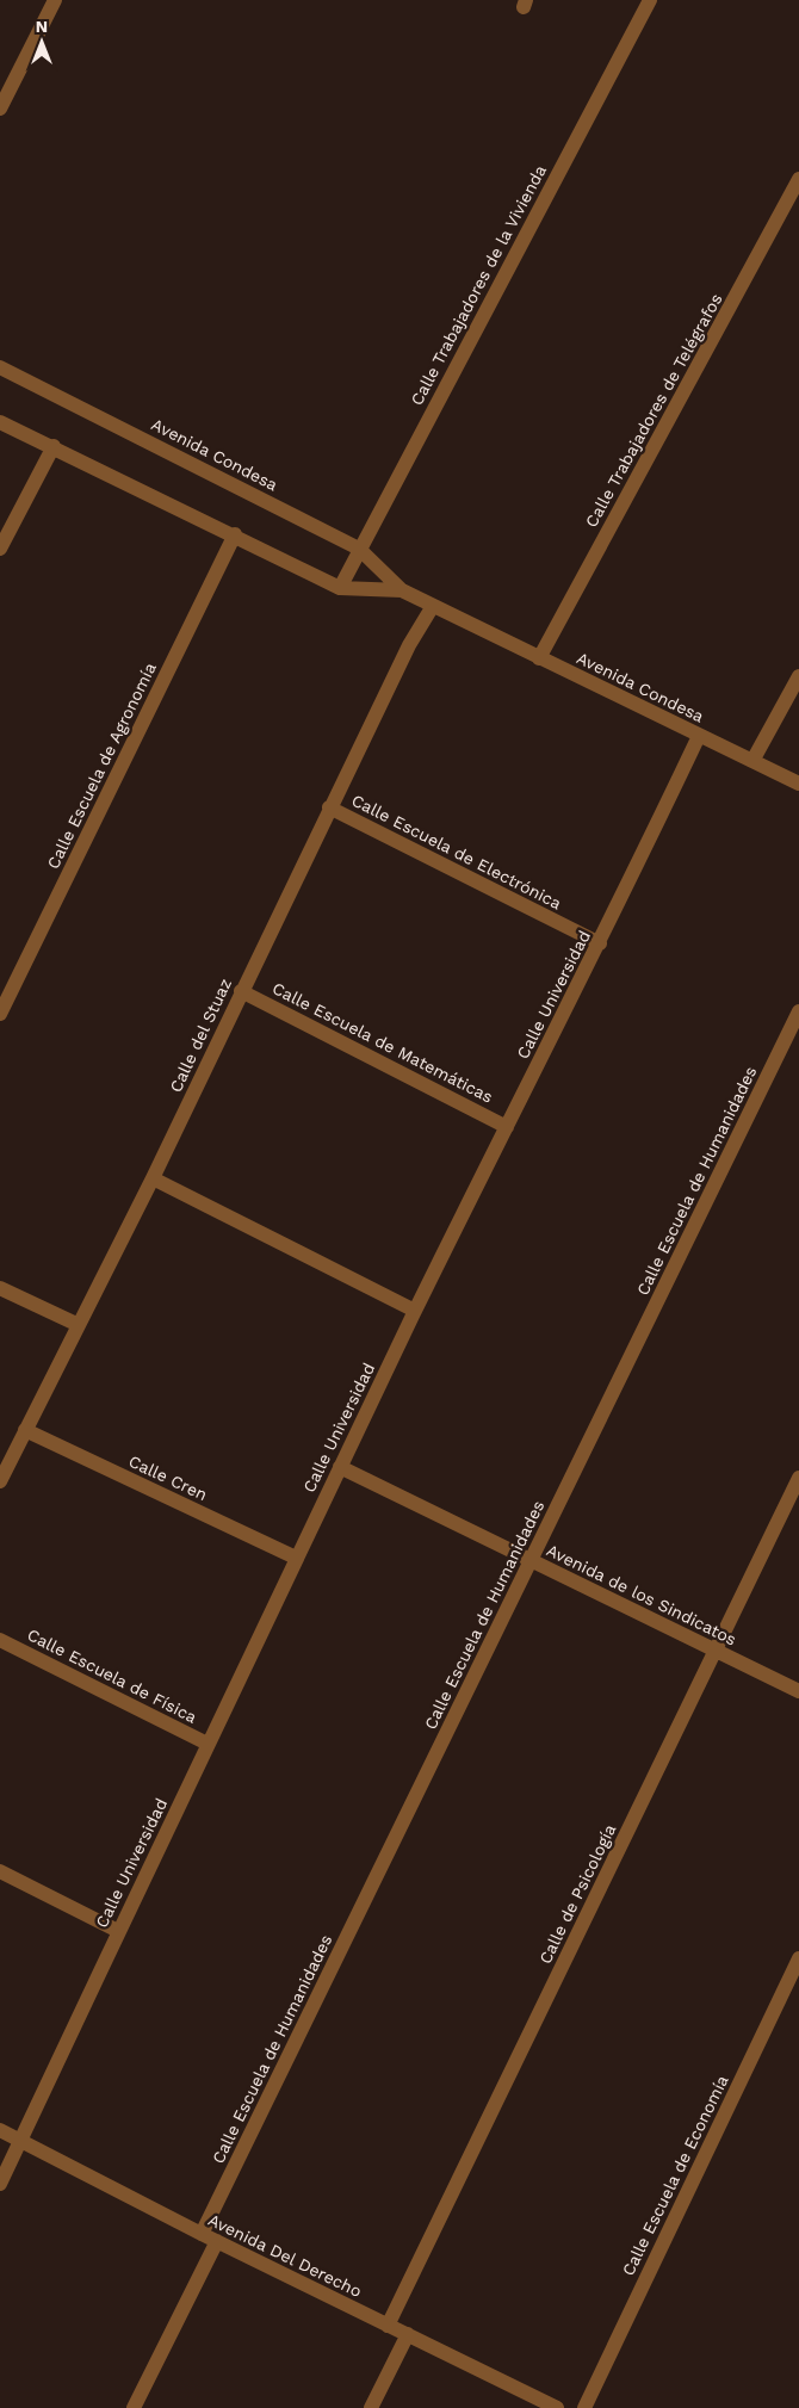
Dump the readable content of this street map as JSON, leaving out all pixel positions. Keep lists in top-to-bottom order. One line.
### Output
{"streets":{"street":["Calle Trabajadores de la Vivienda","Calle Trabajadores de Telégrafos","Avenida Condesa","Calle Escuela de Agronomía","Calle Escuela de Electrónica","Calle Universidad","Calle del Stuaz","Calle Escuela de Matemáticas","Calle Escuela de Humanidades","Calle Cren","Avenida de los Sindicatos","Calle Escuela de Física","Calle de Psicología","Calle Escuela de Economía","Avenida Del Derecho"]},"crossings":[["Calle Trabajadores de la Vivienda","Avenida Condesa"],["Calle Trabajadores de Telégrafos","Avenida Condesa"],["Avenida Condesa","Calle Escuela de Agronomía"],["Avenida Condesa","Calle Universidad"],["Avenida Condesa","Calle del Stuaz"],["Calle Escuela de Electrónica","Calle Universidad"],["Calle Escuela de Electrónica","Calle del Stuaz"],["Calle Universidad","Calle Escuela de Matemáticas"],["Calle Universidad","Calle Cren"],["Calle Universidad","Avenida de los Sindicatos"],["Calle Universidad","Calle Escuela de Física"],["Calle Universidad","Avenida Del Derecho"],["Calle del Stuaz","Calle Escuela de Matemáticas"],["Calle del Stuaz","Calle Cren"],["Calle Escuela de Humanidades","Avenida de los Sindicatos"],["Calle Escuela de Humanidades","Avenida Del Derecho"],["Avenida de los Sindicatos","Calle de Psicología"],["Calle de Psicología","Avenida Del Derecho"]],"north":"top"}
